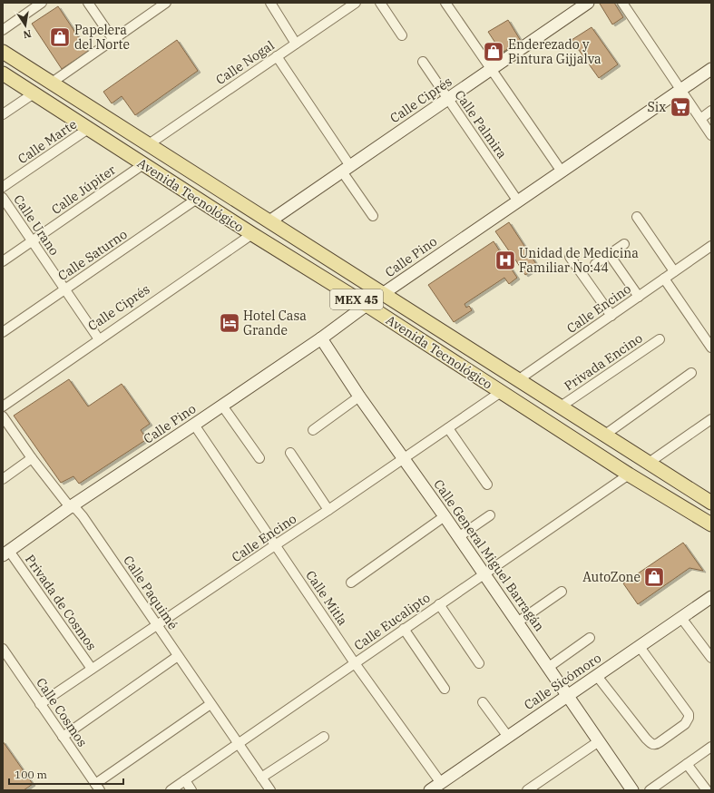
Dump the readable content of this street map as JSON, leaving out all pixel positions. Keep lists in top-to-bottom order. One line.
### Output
{"streets":{"main road":["Avenida Tecnológico","MEX 45"],"street":["Calle Nogal","Calle Ciprés","Calle Palmira","Calle Marte","Calle Júpiter","Calle Urano","Calle Saturno","Calle Pino","Calle Encino","Privada Encino","Calle General Miguel Barragán","Calle Paquimé","Calle Mitla","Privada de Cosmos","Calle Eucalipto","Calle Sicómoro","Calle Cosmos"]},"crossings":[["Calle Nogal","Avenida Tecnológico"],["Calle Ciprés","Calle Palmira"],["Calle Ciprés","Avenida Tecnológico"],["Calle Ciprés","Calle Urano"],["Calle Palmira","Calle Pino"],["Calle Marte","Avenida Tecnológico"],["Calle Júpiter","Avenida Tecnológico"],["Calle Júpiter","Calle Urano"],["Avenida Tecnológico","Calle Saturno"],["Avenida Tecnológico","Calle Pino"],["Avenida Tecnológico","Calle Encino"],["Avenida Tecnológico","Privada Encino"],["Avenida Tecnológico","Calle Eucalipto"],["Calle Urano","Calle Saturno"],["Calle Pino","Calle General Miguel Barragán"],["Calle Pino","Calle Paquimé"],["Calle Pino","Calle Mitla"],["Calle Pino","Privada de Cosmos"],["Calle Encino","Calle General Miguel Barragán"],["Calle Encino","Calle Paquimé"],["Calle Encino","Calle Mitla"],["Calle Encino","Privada de Cosmos"],["Calle Encino","Calle Cosmos"],["Calle General Miguel Barragán","Calle Eucalipto"],["Calle General Miguel Barragán","Calle Sicómoro"],["Calle Paquimé","Calle Eucalipto"],["Calle Mitla","Calle Eucalipto"],["Calle Mitla","Calle Sicómoro"]],"places":{"shop":["Papelera del Norte","Enderezado y Pintura Gijjalva","AutoZone"],"supermarket":["Six"],"hospital":["Unidad de Medicina Familiar No:44"],"hotel":["Hotel Casa Grande"]},"scale_bar":"100 m","north":"bottom"}
